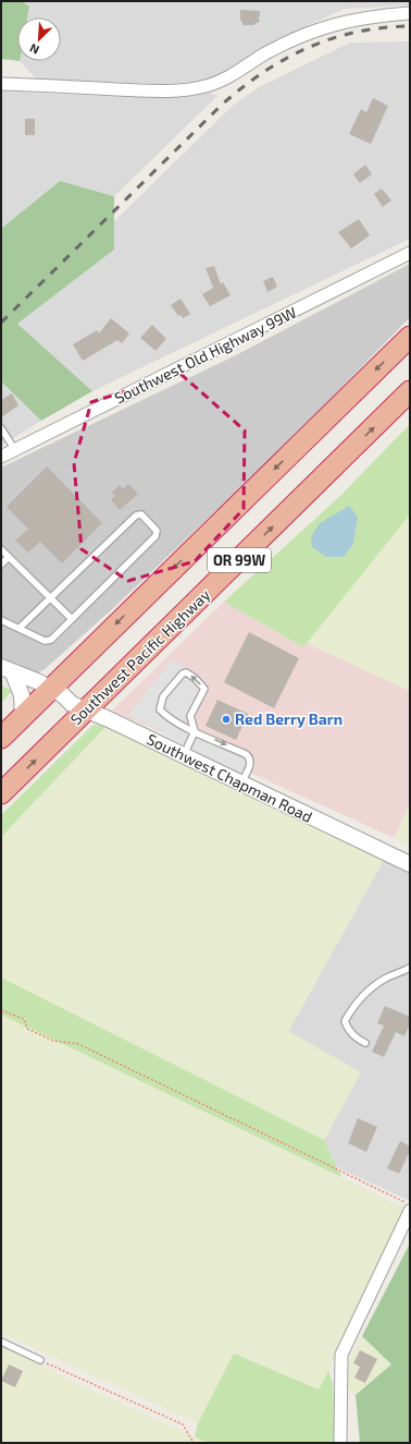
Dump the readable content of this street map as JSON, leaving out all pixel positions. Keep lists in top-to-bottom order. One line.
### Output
{"streets":{"highway":["OR 99W","Southwest Pacific Highway"],"street":["Southwest Old Highway 99W","Southwest Chapman Road"]},"crossings":[["OR 99W","Southwest Chapman Road"],["Southwest Pacific Highway","Southwest Chapman Road"]],"places":["Red Berry Barn"],"north":"bottom left"}
